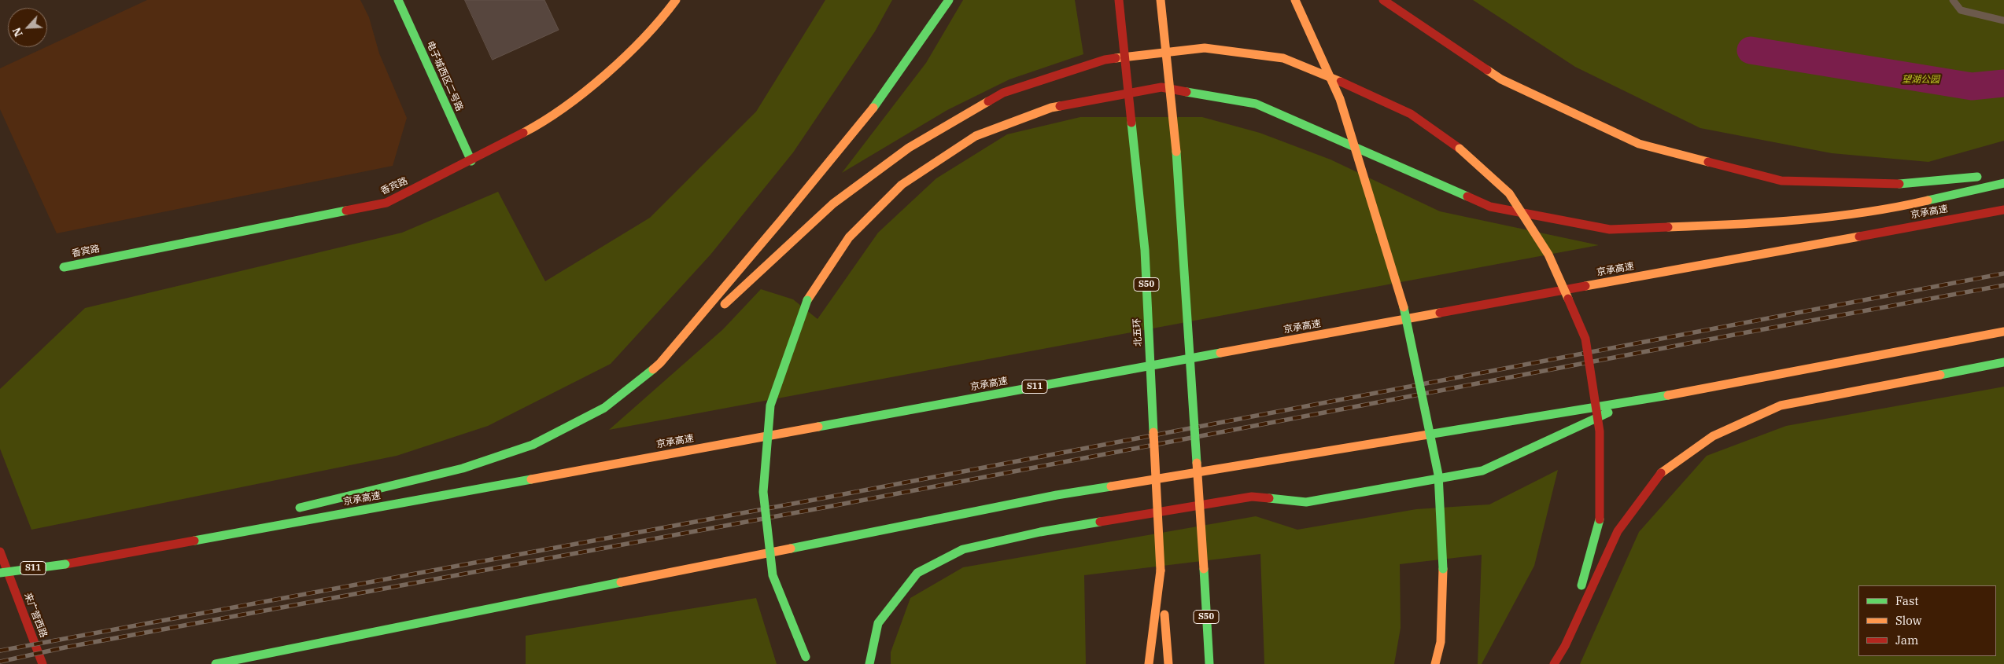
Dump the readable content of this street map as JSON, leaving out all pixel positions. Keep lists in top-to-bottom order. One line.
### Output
{"streets":{"main road":["电子城西区二号路","香宾路","京承高速","S50","北五环","S11","来广营西路"]},"crossings":[["电子城西区二号路","香宾路"]],"parks":["望湖公园"],"legend":["Fast","Slow","Jam"],"north":"bottom left"}
